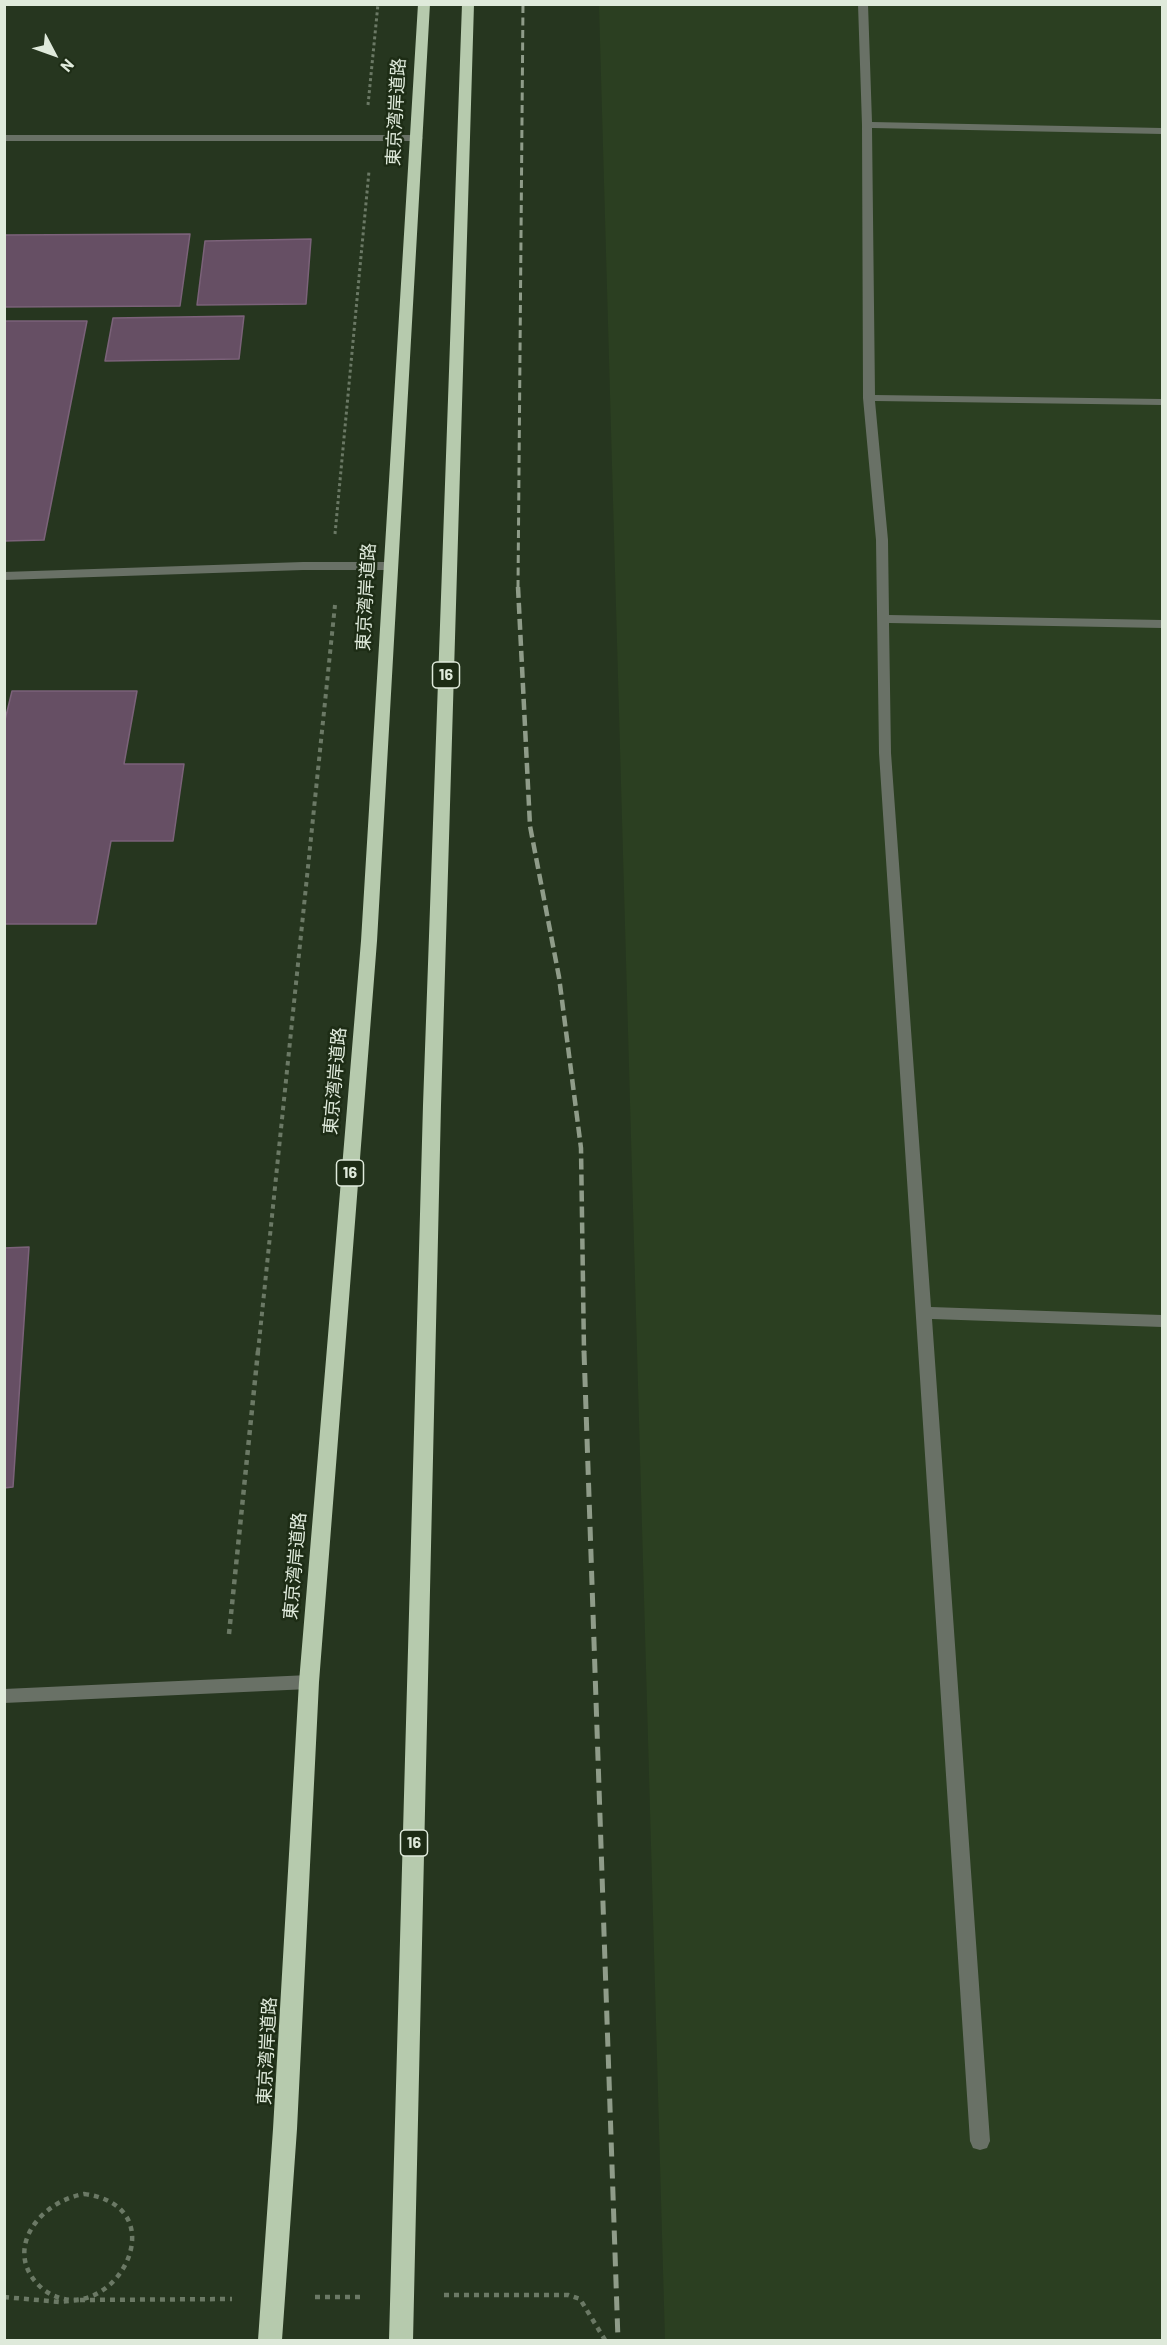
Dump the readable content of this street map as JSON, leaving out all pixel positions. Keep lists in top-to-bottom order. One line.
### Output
{"streets":{"highway":["東京湾岸道路","16"]},"north":"bottom right"}
